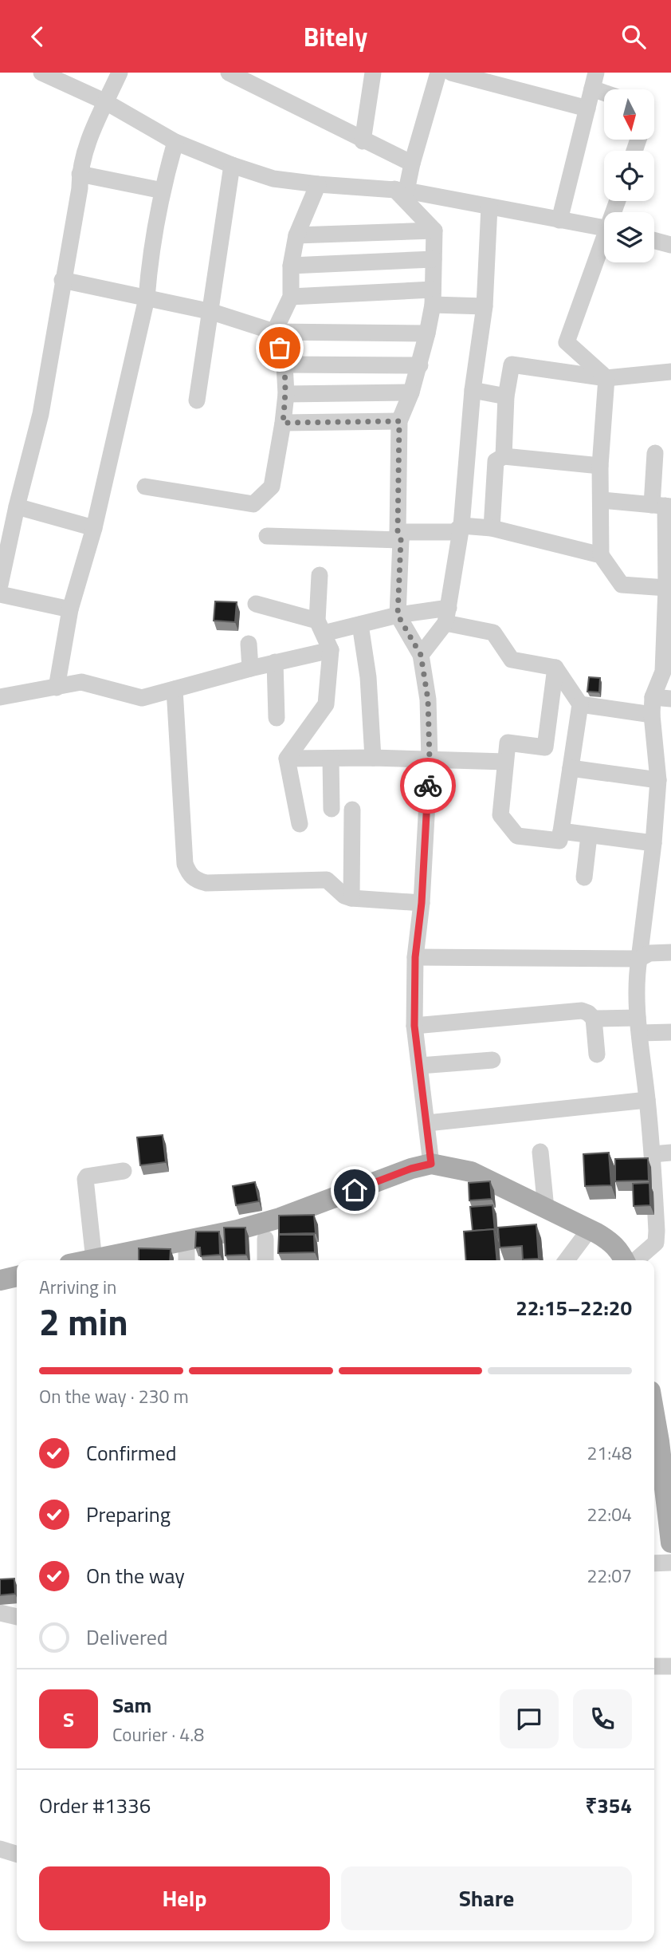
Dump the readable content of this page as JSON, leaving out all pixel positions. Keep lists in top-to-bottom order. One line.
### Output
{"north":"bottom","page":{"header":"Bitely","heading":["2 min","Arriving in","22:15–22:20"],"panel":["Sam","Courier · 4.8","Order #1336","₹354"],"bar":"On the way · 230 m","list":[["Confirmed","21:48"],["Preparing","22:04"],["On the way","22:07"],"Delivered"],"round":"S","buttons":["Help","Share"]}}
